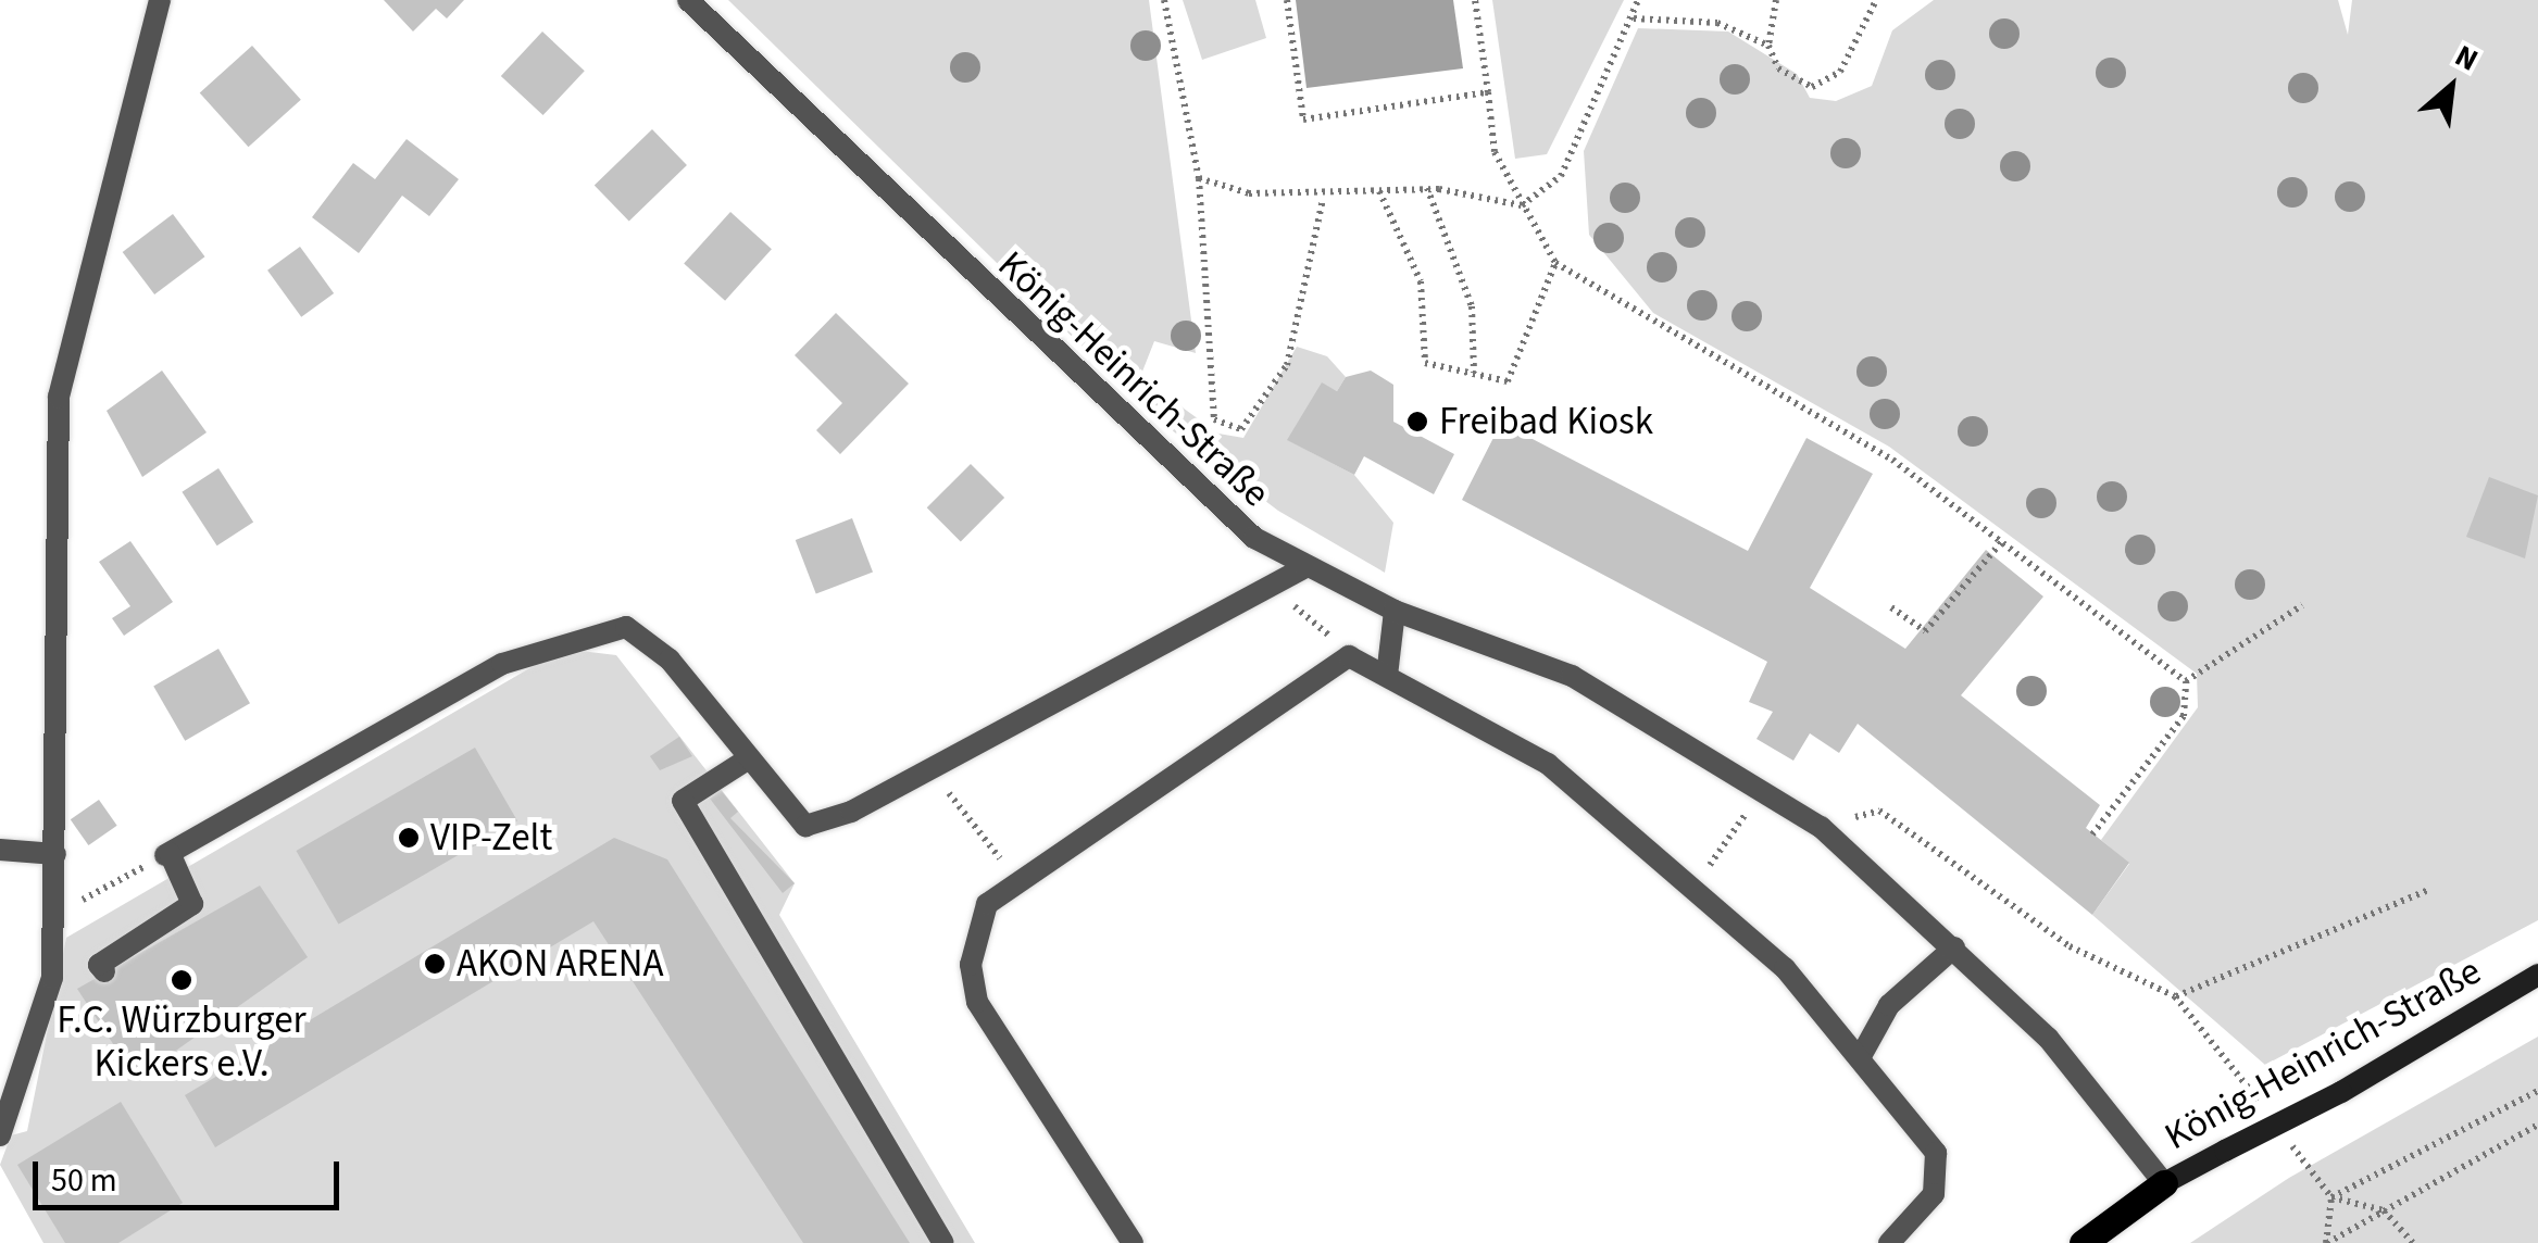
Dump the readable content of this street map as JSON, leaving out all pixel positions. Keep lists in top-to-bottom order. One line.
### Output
{"streets":{"main road":["König-Heinrich-Straße"]},"places":["Freibad Kiosk","VIP-Zelt","AKON ARENA","F.C. Würzburger Kickers e.V."],"scale_bar":"50 m","north":"top right"}
